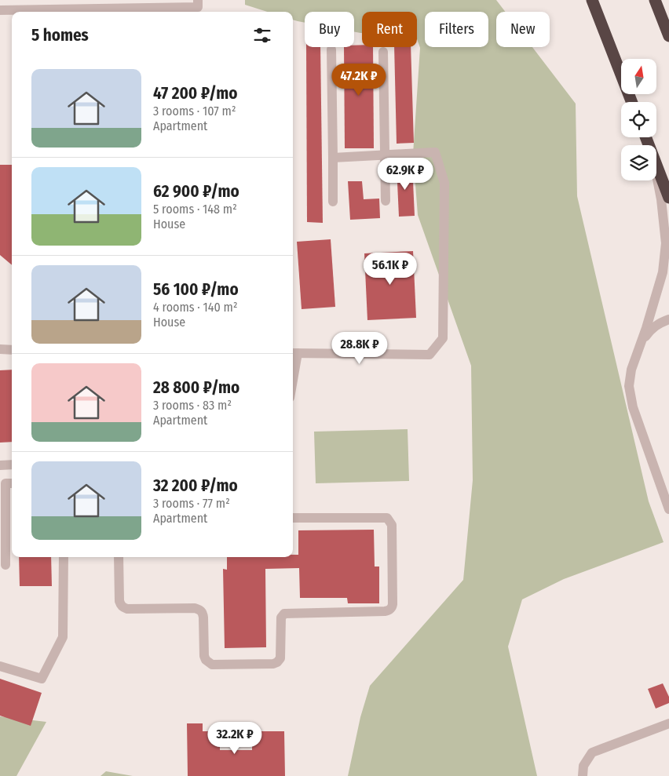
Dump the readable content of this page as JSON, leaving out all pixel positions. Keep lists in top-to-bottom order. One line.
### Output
{"north":"top","page":{"chip":["Buy","Rent","Filters","New"],"heading":"5 homes","list":[{"name":"47 200 ₽/mo","note":"3 rooms · 107 m² · Apartment"},{"name":"62 900 ₽/mo","note":"5 rooms · 148 m² · House"},{"name":"56 100 ₽/mo","note":"4 rooms · 140 m² · House"},{"name":"28 800 ₽/mo","note":"3 rooms · 83 m² · Apartment"},{"name":"32 200 ₽/mo","note":"3 rooms · 77 m² · Apartment"}],"price":["47.2K ₽","62.9K ₽","56.1K ₽","28.8K ₽","32.2K ₽"]}}
